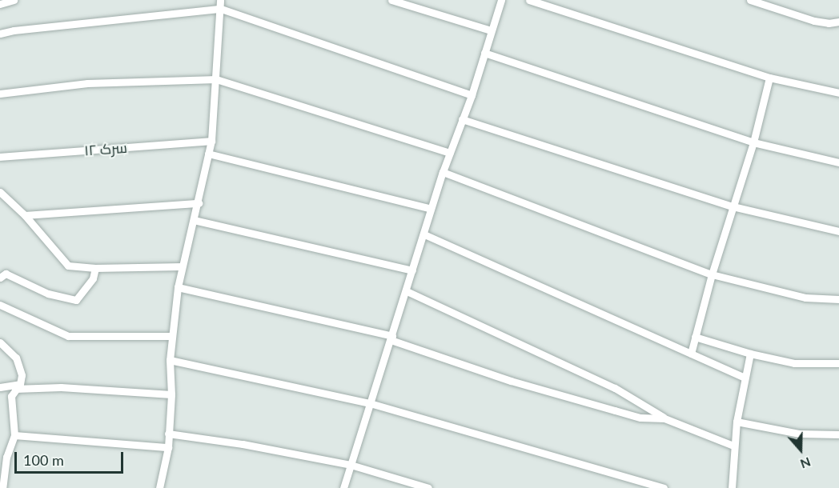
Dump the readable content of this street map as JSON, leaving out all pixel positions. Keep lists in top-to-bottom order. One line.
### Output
{"streets":{"street":["سرک ۱۲"]},"scale_bar":"100 m","north":"bottom"}
